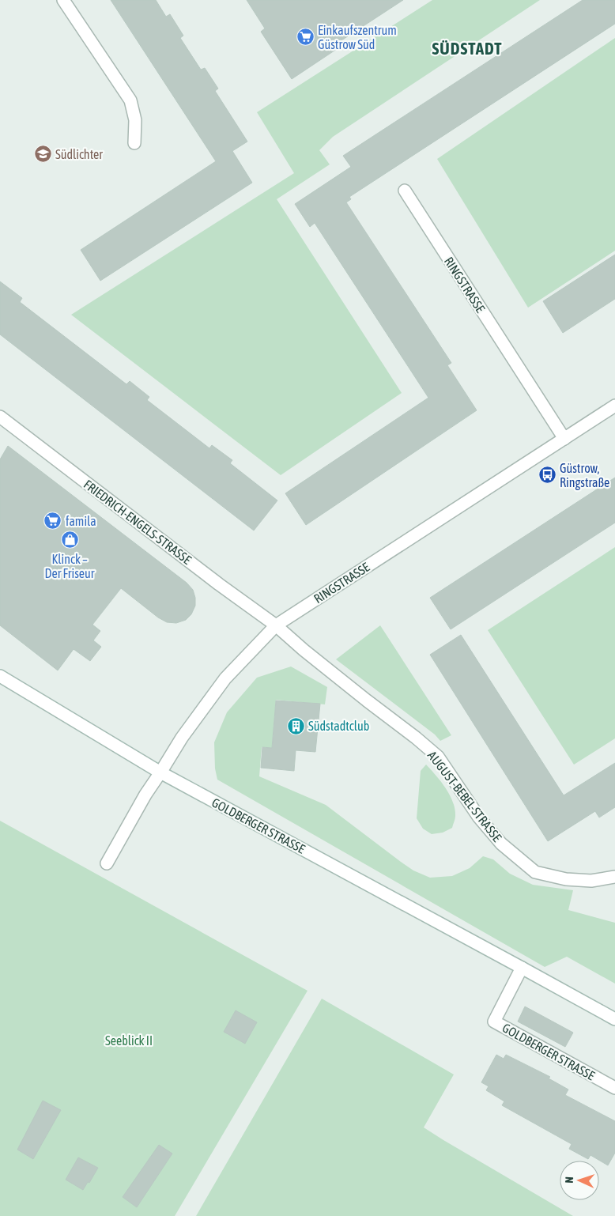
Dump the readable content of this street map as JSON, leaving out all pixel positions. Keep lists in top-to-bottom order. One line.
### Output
{"streets":{"street":["RINGSTRASSE","FRIEDRICH-ENGELS-STRASSE","AUGUST-BEBEL-STRASSE","GOLDBERGER STRASSE"]},"crossings":[["RINGSTRASSE","FRIEDRICH-ENGELS-STRASSE"],["RINGSTRASSE","AUGUST-BEBEL-STRASSE"],["RINGSTRASSE","GOLDBERGER STRASSE"],["FRIEDRICH-ENGELS-STRASSE","AUGUST-BEBEL-STRASSE"]],"districts":["SÜDSTADT"],"parks":["Seeblick II"],"places":{"supermarket":["Einkaufszentrum Güstrow Süd","famila"],"school or university":["Südlichter"],"bus stop":["Güstrow, Ringstraße"],"shop":["Klinck – Der Friseur"],"building":["Südstadtclub"]},"north":"left"}
